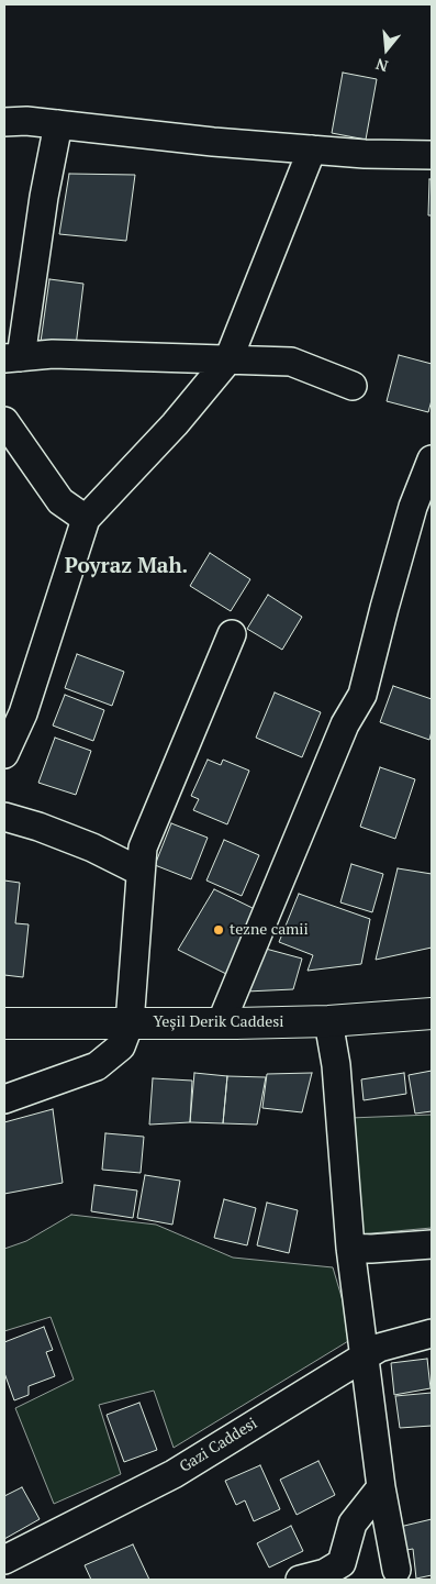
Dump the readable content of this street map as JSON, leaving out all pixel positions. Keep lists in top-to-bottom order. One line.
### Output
{"streets":{"main road":["Yeşil Derik Caddesi"],"street":["Gazi Caddesi"]},"districts":["Poyraz Mah."],"places":["tezne camii"],"north":"bottom"}
